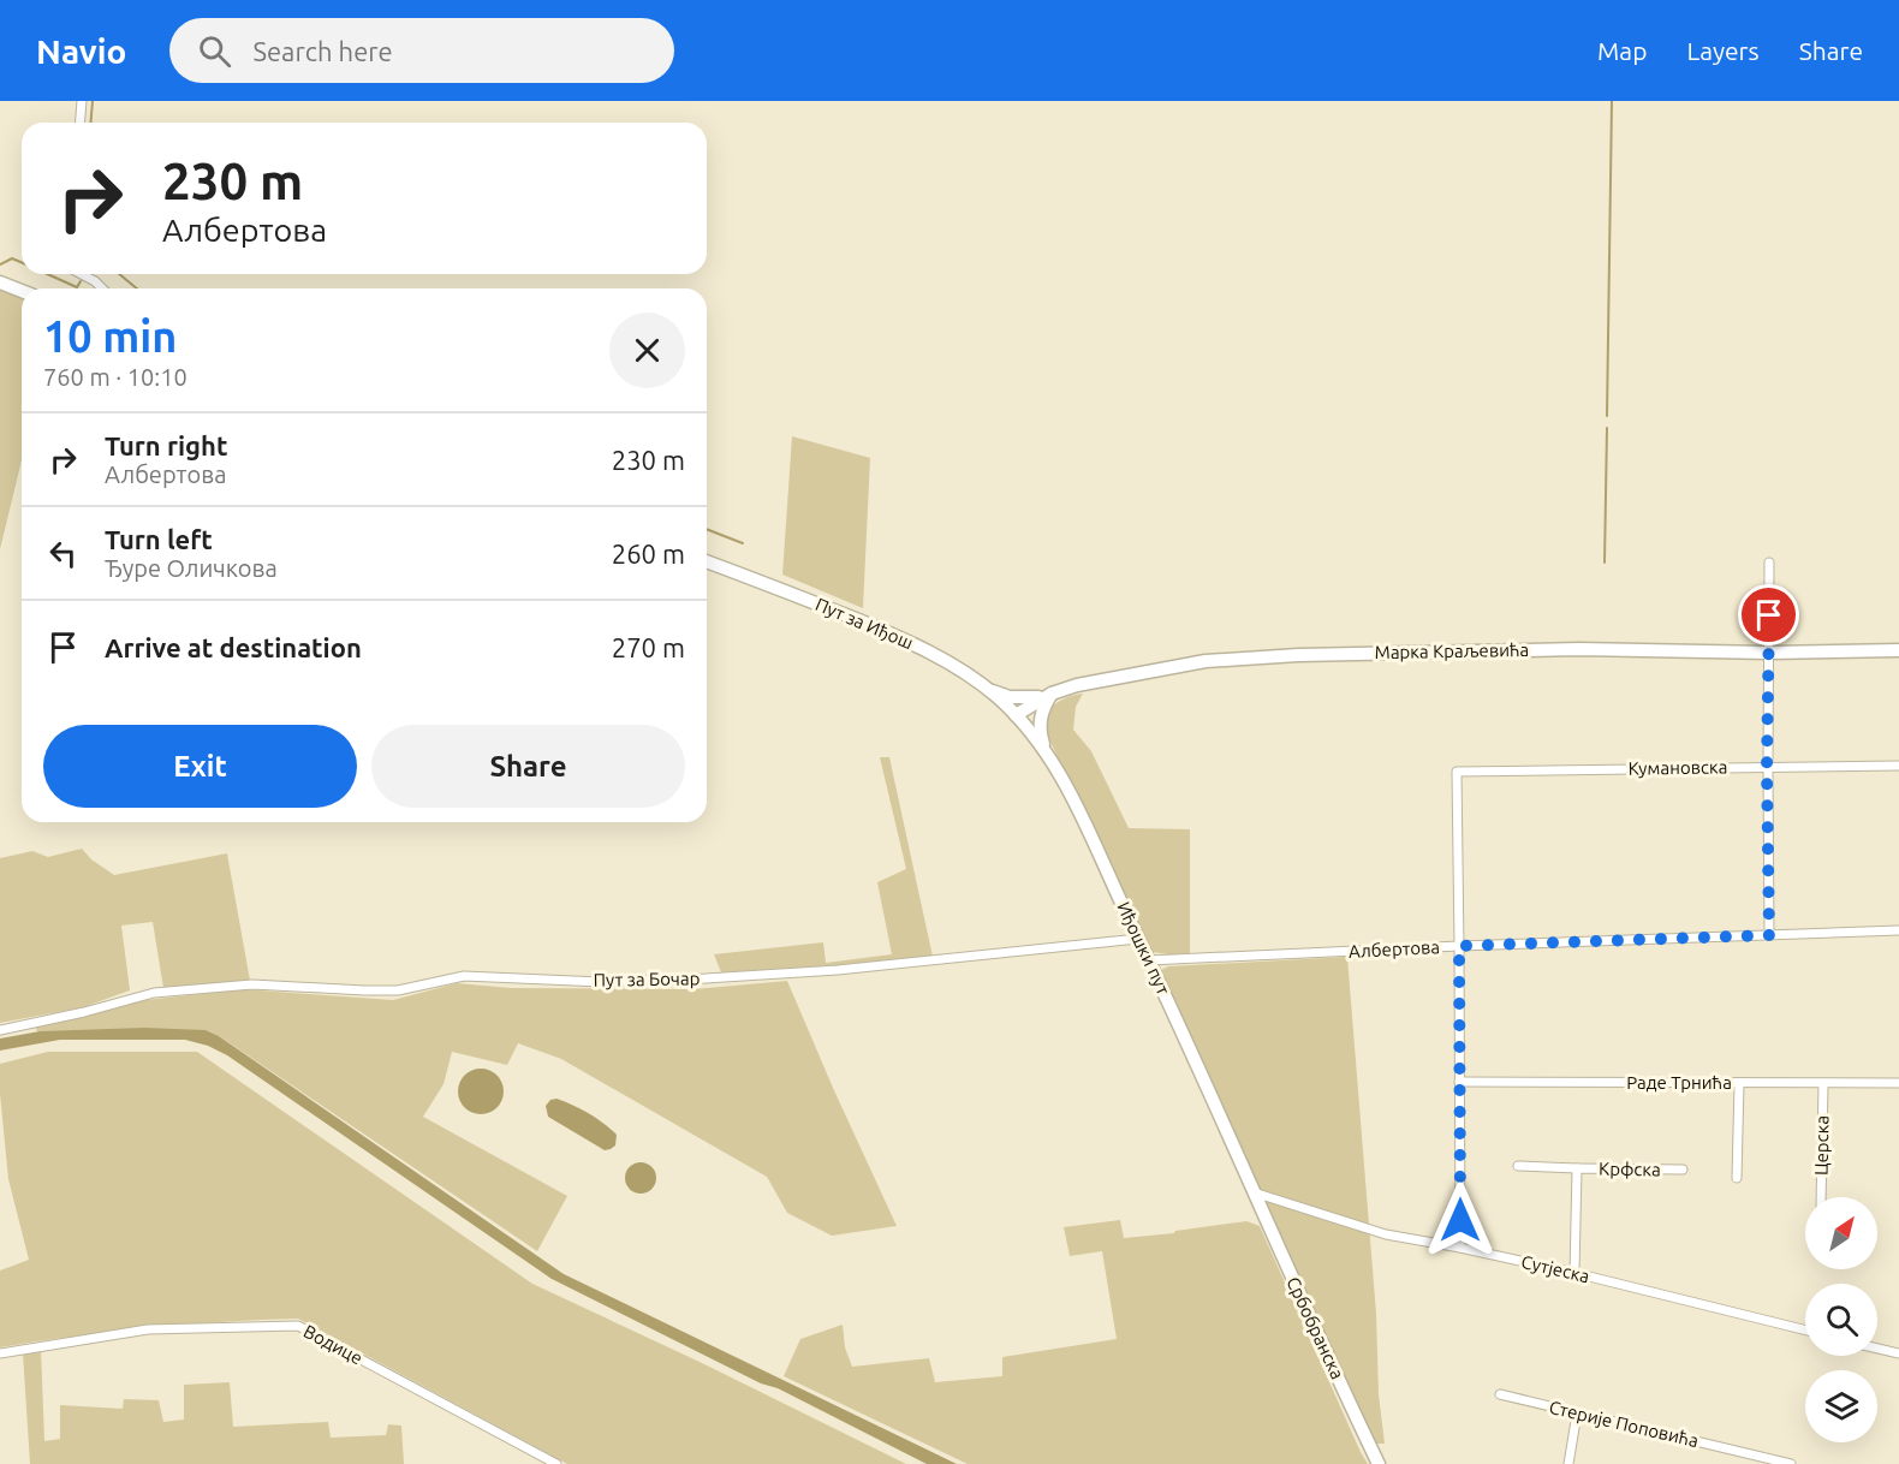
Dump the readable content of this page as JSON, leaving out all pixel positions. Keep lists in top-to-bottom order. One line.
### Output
{"streets":{"main road":["Пут за Иђош","Марка Краљевића","Иђошки пут","Србобранска"],"street":["Кумановска","Албертова","Пут за Бочар","Раде Трнића","Церска","Крфска","Сутјеска","Водице","Стерије Поповића"]},"crossings":[["Пут за Иђош","Марка Краљевића"],["Пут за Иђош","Иђошки пут"],["Марка Краљевића","Иђошки пут"],["Кумановска","Албертова"],["Иђошки пут","Албертова"],["Иђошки пут","Пут за Бочар"],["Иђошки пут","Сутјеска"],["Иђошки пут","Србобранска"],["Раде Трнића","Церска"],["Крфска","Сутјеска"],["Сутјеска","Србобранска"]],"north":"top right","page":{"header":"Navio","search":"Search here","nav":["Map","Layers","Share"],"turn":["230 m","Албертова"],"heading":["10 min","760 m · 10:10"],"list":[{"name":"Turn right","note":"Албертова","value":"230 m"},{"name":"Turn left","note":"Ђуре Оличкова","value":"260 m"},{"name":"Arrive at destination","value":"270 m"}],"buttons":["Exit","Share"]}}
